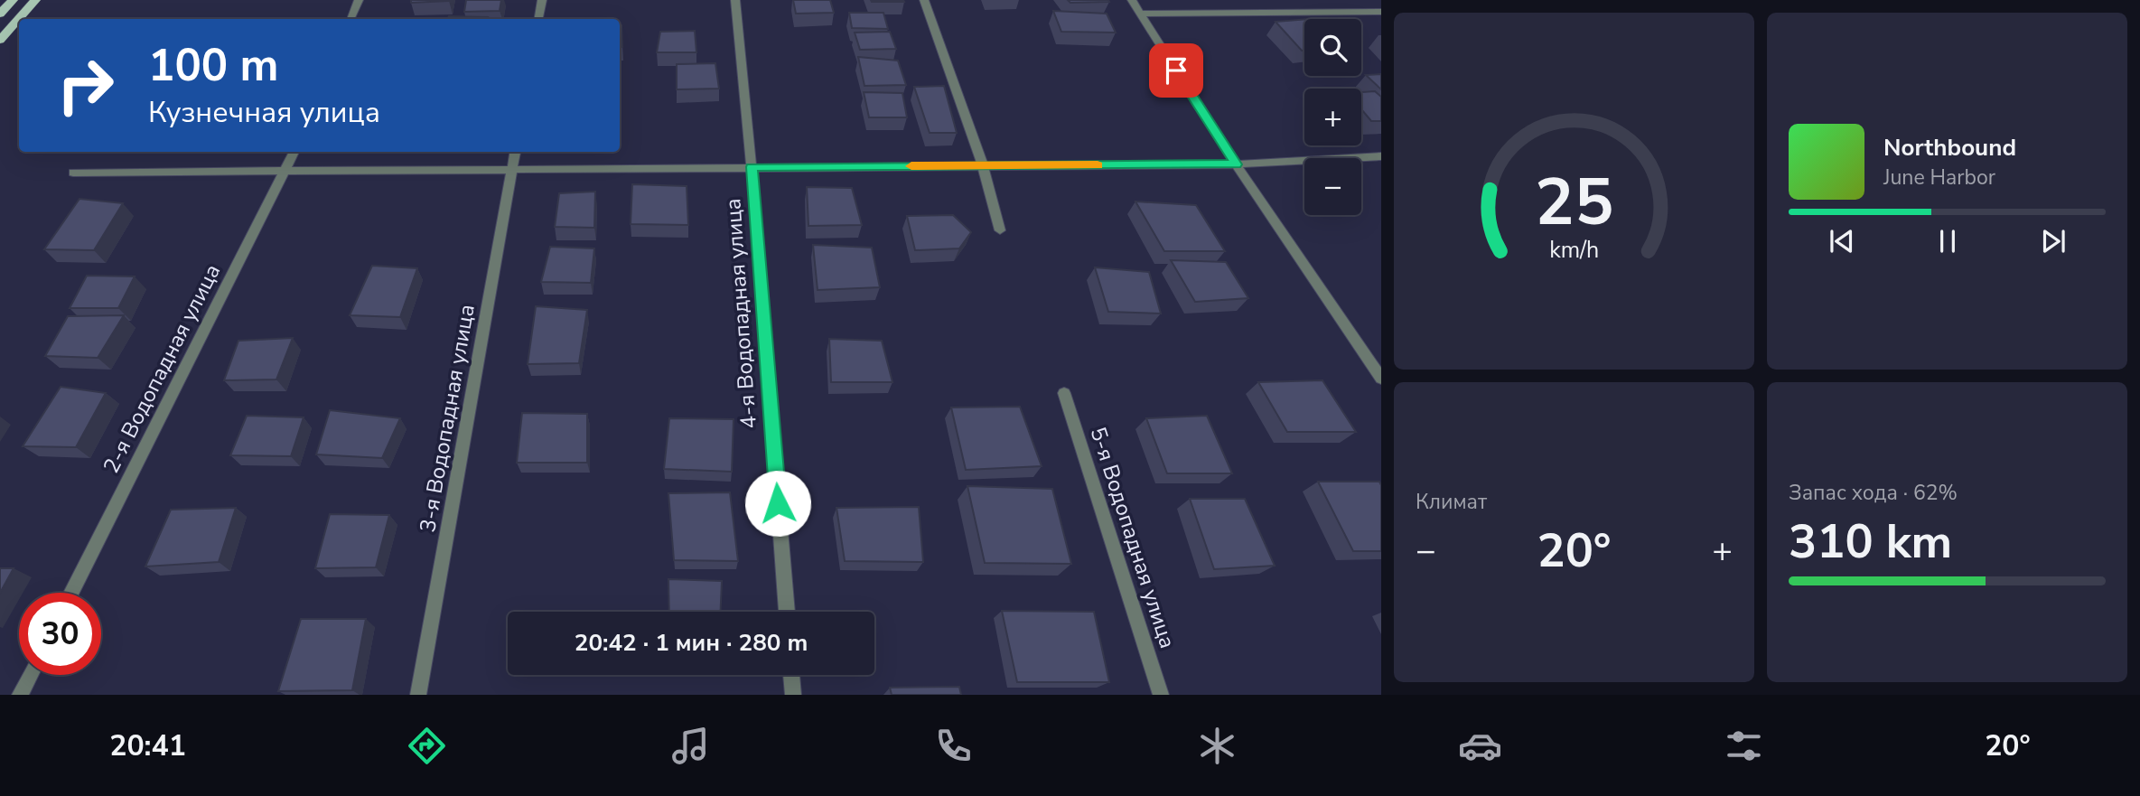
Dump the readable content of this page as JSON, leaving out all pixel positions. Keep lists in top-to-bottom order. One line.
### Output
{"streets":{"street":["4-я Водопадная улица","2-я Водопадная улица","3-я Водопадная улица","5-я Водопадная улица"]},"page":{"map_buttons":["+","−"],"turn":["100 m","Кузнечная улица"],"song":["Northbound","June Harbor"],"tile":["Климат",["Запас хода · 62%","310 km"]],"heat":["−","20°","+"],"limit":"30","trip":"20:42 · 1 мин · 280 m","tabs":["20:41","20°"],"gauge":["25","km/h"]}}
